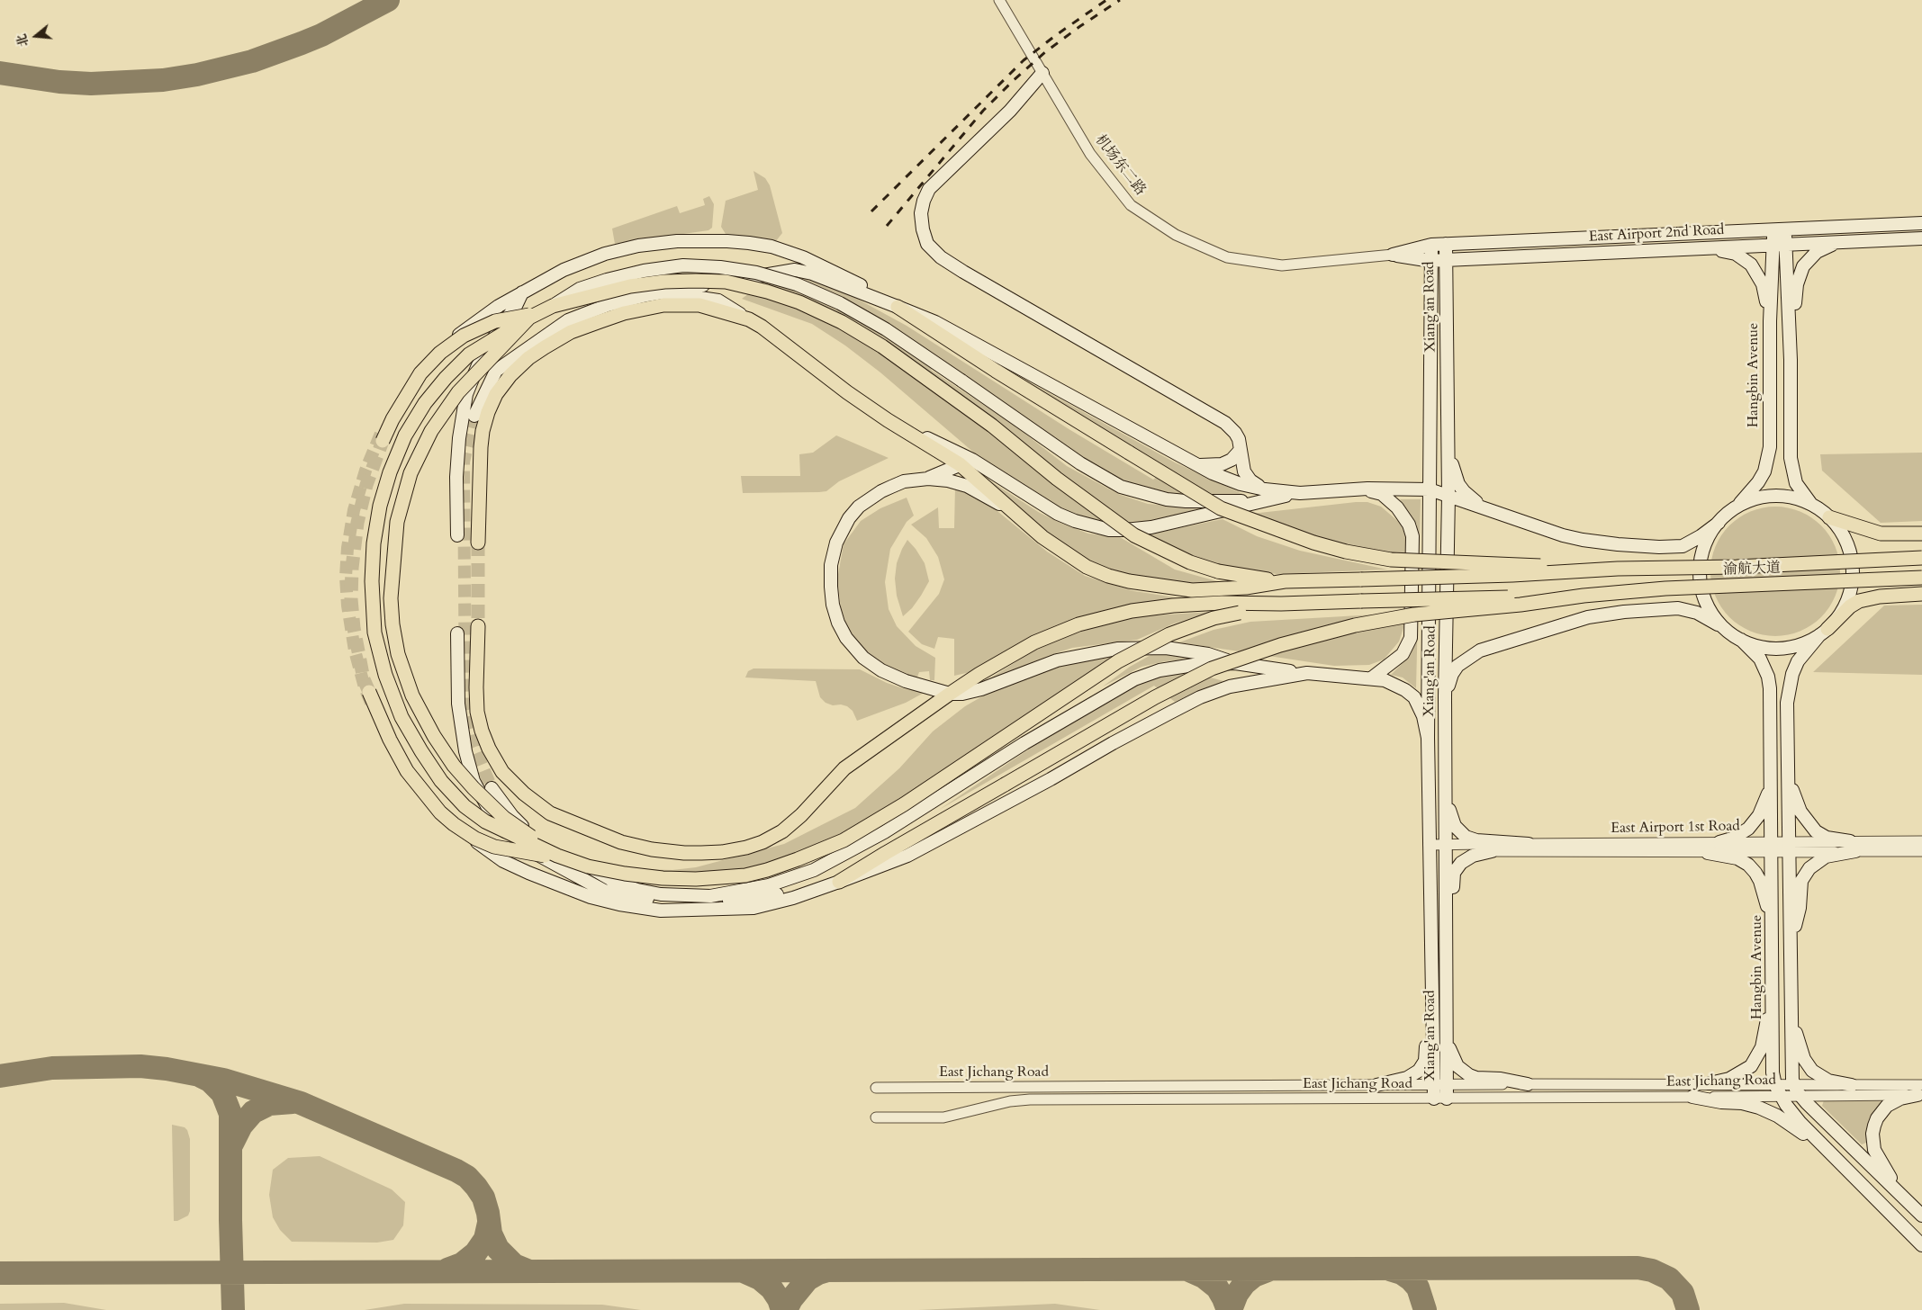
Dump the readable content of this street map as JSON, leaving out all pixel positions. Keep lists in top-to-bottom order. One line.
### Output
{"streets":{"highway":["渝航大道"],"main road":["East Airport 2nd Road","Xiang'an Road","Hangbin Avenue"],"street":["机场东二路","East Airport 1st Road","East Jichang Road"]},"crossings":[["机场东二路","East Airport 2nd Road"],["East Airport 2nd Road","Xiang'an Road"],["East Airport 2nd Road","Hangbin Avenue"],["Xiang'an Road","East Airport 1st Road"],["Xiang'an Road","East Jichang Road"],["Hangbin Avenue","East Airport 1st Road"],["Hangbin Avenue","East Jichang Road"]],"north":"left"}
